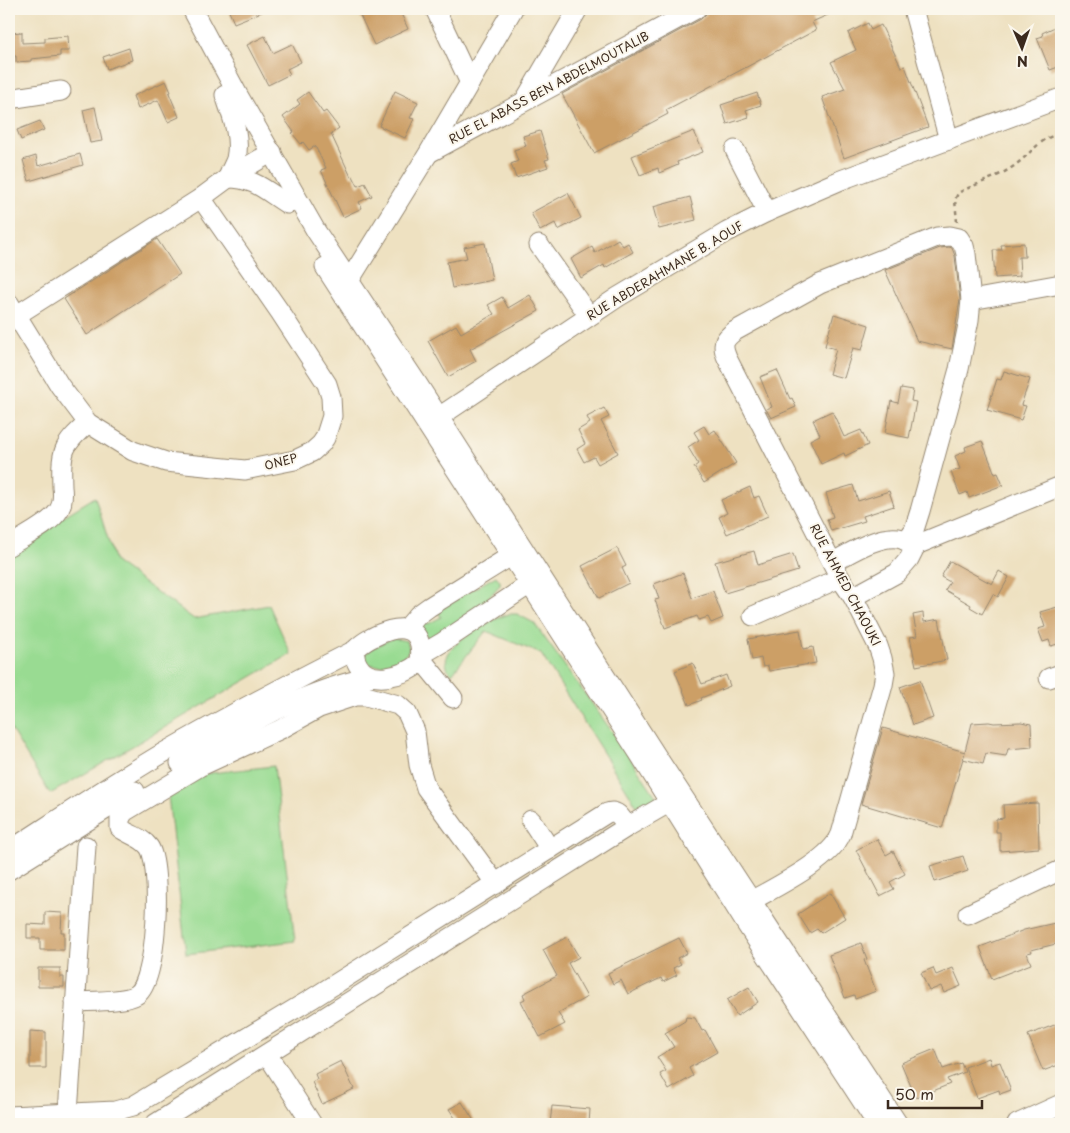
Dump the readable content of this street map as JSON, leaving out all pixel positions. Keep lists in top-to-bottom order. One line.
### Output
{"streets":{"street":["RUE EL ABASS BEN ABDELMOUTALIB","RUE ABDERAHMANE B. AOUF","ONEP","RUE AHMED CHAOUKI"]},"scale_bar":"50 m","north":"bottom"}
